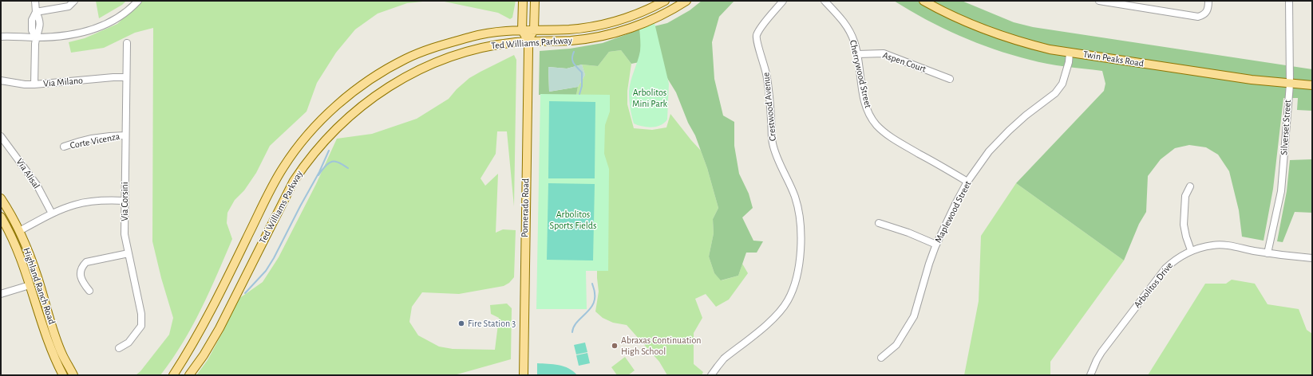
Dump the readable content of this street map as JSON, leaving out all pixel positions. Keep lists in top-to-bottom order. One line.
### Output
{"streets":{"main road":["Ted Williams Parkway","Twin Peaks Road","Pomerado Road","Highland Ranch Road"],"street":["Aspen Court","Cherrywood Street","Via Milano","Crestwood Avenue","Silverset Street","Corte Vicenza","Via Alisal","Via Corsini","Maplewood Street","Arbolitos Drive"]},"crossings":[["Ted Williams Parkway","Pomerado Road"],["Twin Peaks Road","Silverset Street"],["Twin Peaks Road","Maplewood Street"],["Aspen Court","Cherrywood Street"],["Cherrywood Street","Maplewood Street"],["Via Milano","Via Corsini"],["Silverset Street","Arbolitos Drive"],["Corte Vicenza","Via Corsini"]],"parks":["Arbolitos Mini Park","Arbolitos Sports Fields"],"places":["Fire Station 3","Abraxas Continuation High School"]}
